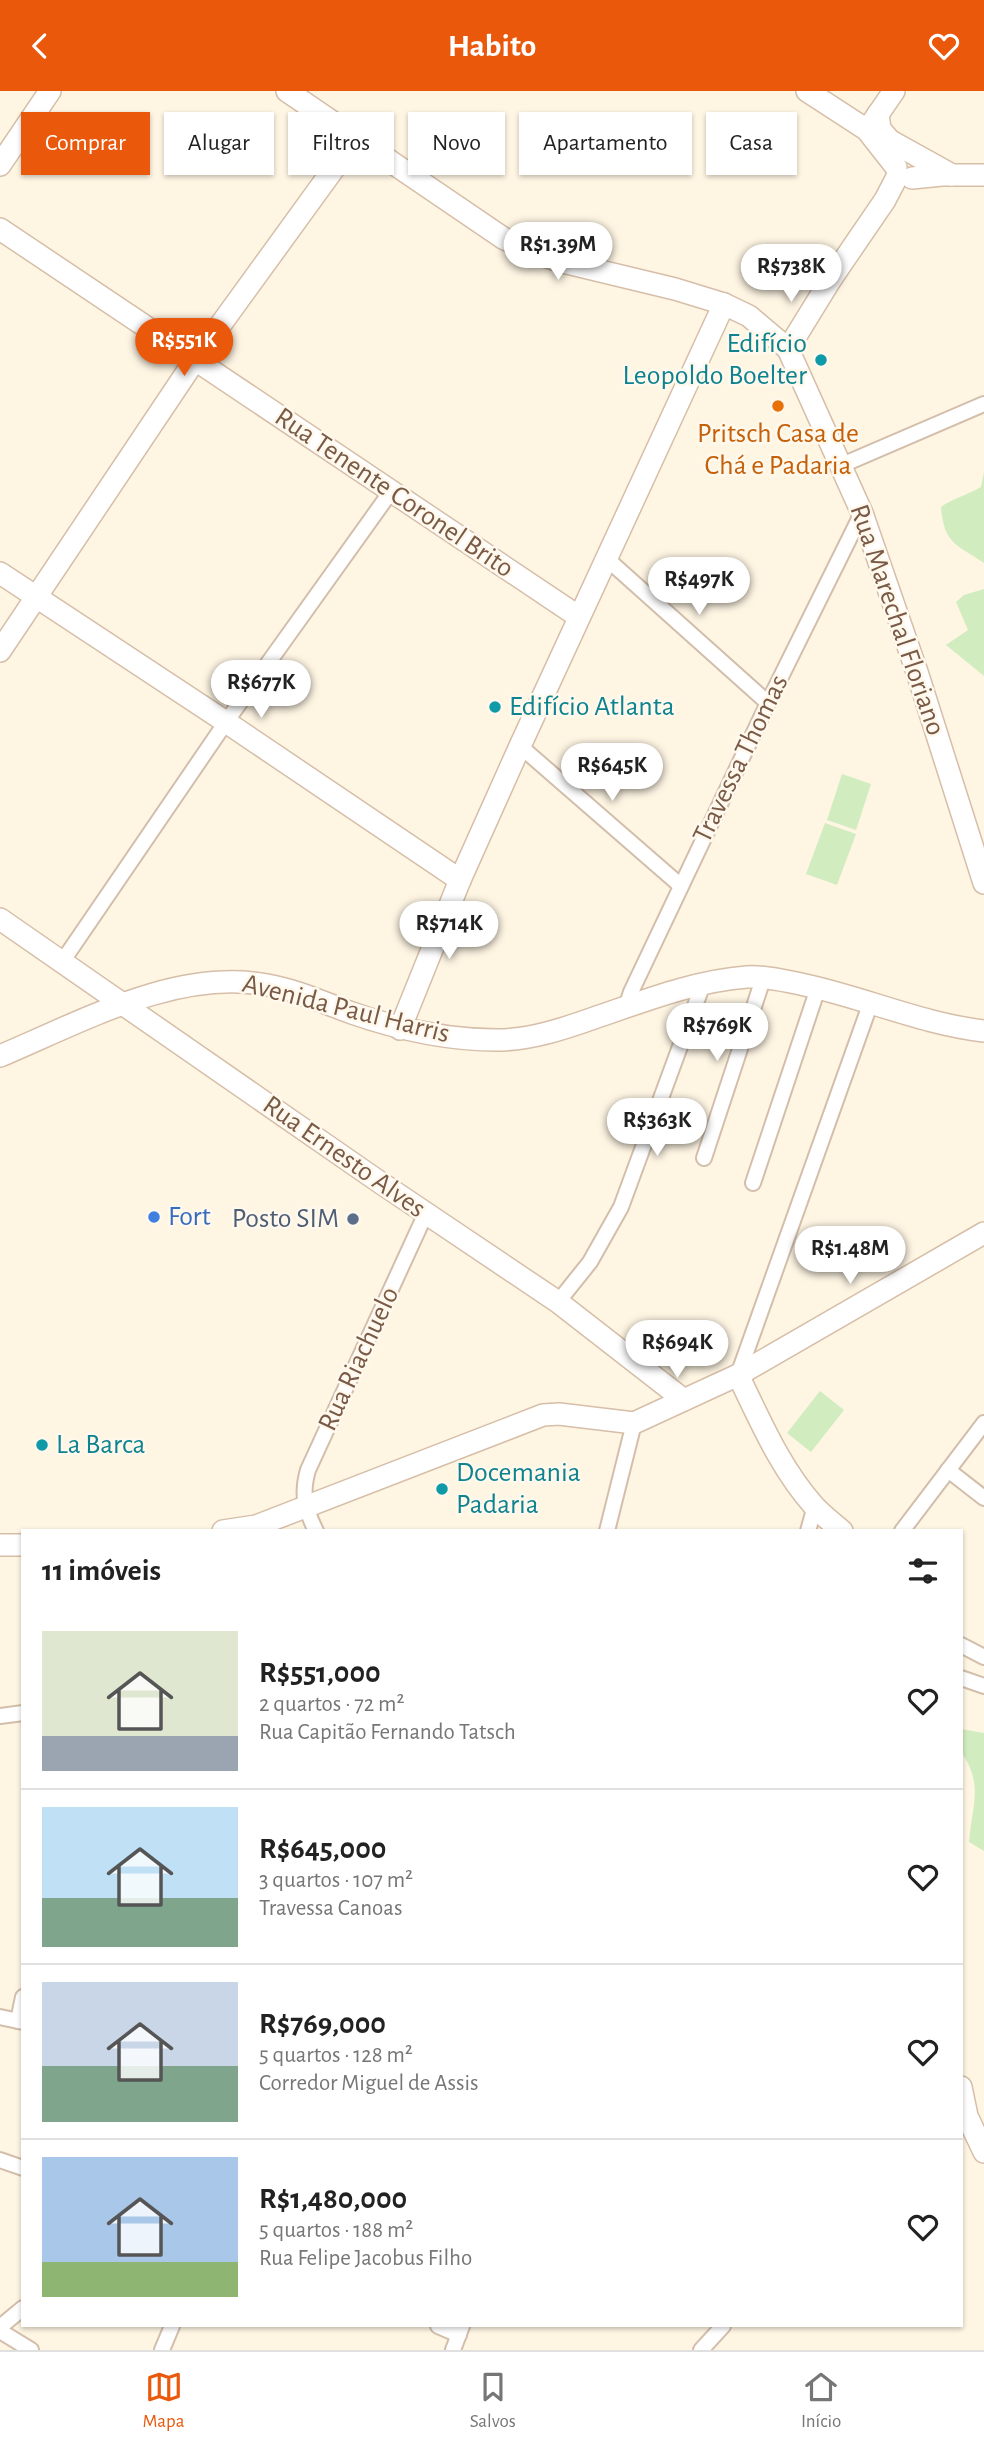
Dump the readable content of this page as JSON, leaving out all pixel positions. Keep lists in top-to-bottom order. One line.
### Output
{"streets":{"main road":["Rua Tenente Coronel Brito","Rua Marechal Floriano","Avenida Paul Harris","Rua Ernesto Alves"],"street":["Travessa Thomas","Rua Riachuelo"]},"crossings":[["Rua Marechal Floriano","Travessa Thomas"],["Travessa Thomas","Avenida Paul Harris"],["Avenida Paul Harris","Rua Ernesto Alves"],["Rua Ernesto Alves","Rua Riachuelo"]],"places":["Edifício Leopoldo Boelter","Pritsch Casa de Chá e Padaria","Edifício Atlanta","Fort","Posto SIM","La Barca","Docemania Padaria"],"page":{"header":"Habito","chip":["Comprar","Alugar","Filtros","Novo","Apartamento","Casa"],"price":["R$1.39M","R$738K","R$551K","R$497K","R$677K","R$645K","R$714K","R$769K","R$363K","R$1.48M","R$694K"],"heading":"11 imóveis","list":[{"name":"R$551,000","note":"2 quartos · 72 m² · Rua Capitão Fernando Tatsch"},{"name":"R$645,000","note":"3 quartos · 107 m² · Travessa Canoas"},{"name":"R$769,000","note":"5 quartos · 128 m² · Corredor Miguel de Assis"},{"name":"R$1,480,000","note":"5 quartos · 188 m² · Rua Felipe Jacobus Filho"}],"tabs":["Mapa","Salvos","Início"]}}
